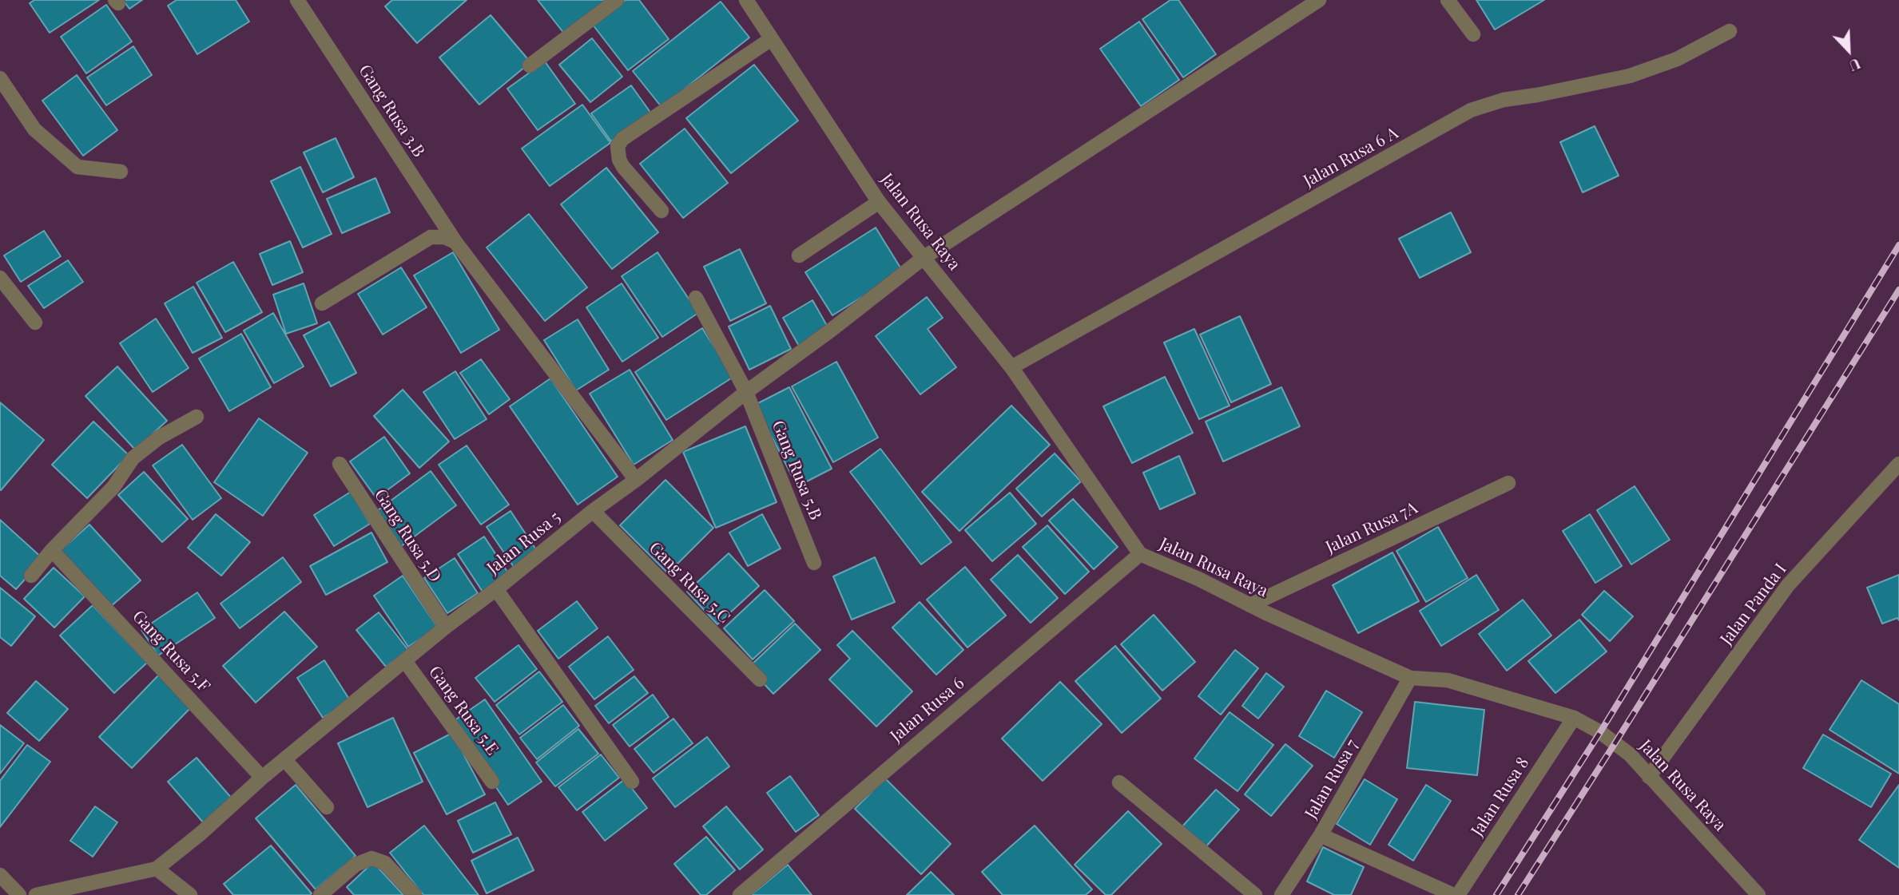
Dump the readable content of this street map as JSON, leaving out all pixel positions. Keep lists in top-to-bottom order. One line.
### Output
{"streets":{"street":["Gang Rusa 3.B","Jalan Rusa 6 A","Jalan Rusa Raya","Gang Rusa 5.B","Jalan Rusa 7A","Gang Rusa 5.D","Jalan Rusa 5","Gang Rusa 5.C","Jalan Panda I","Gang Rusa 5.F","Jalan Rusa 6","Gang Rusa 5.E","Jalan Rusa 7","Jalan Rusa 8"]},"crossings":[["Gang Rusa 3.B","Jalan Rusa 5"],["Jalan Rusa 6 A","Jalan Rusa Raya"],["Jalan Rusa Raya","Jalan Rusa 7A"],["Jalan Rusa Raya","Jalan Rusa 5"],["Jalan Rusa Raya","Jalan Panda I"],["Jalan Rusa Raya","Jalan Rusa 6"],["Jalan Rusa Raya","Jalan Rusa 7"],["Jalan Rusa Raya","Jalan Rusa 8"],["Gang Rusa 5.B","Jalan Rusa 5"],["Gang Rusa 5.D","Jalan Rusa 5"],["Jalan Rusa 5","Gang Rusa 5.C"],["Jalan Rusa 5","Gang Rusa 5.F"],["Jalan Rusa 5","Gang Rusa 5.E"]],"north":"bottom right"}
